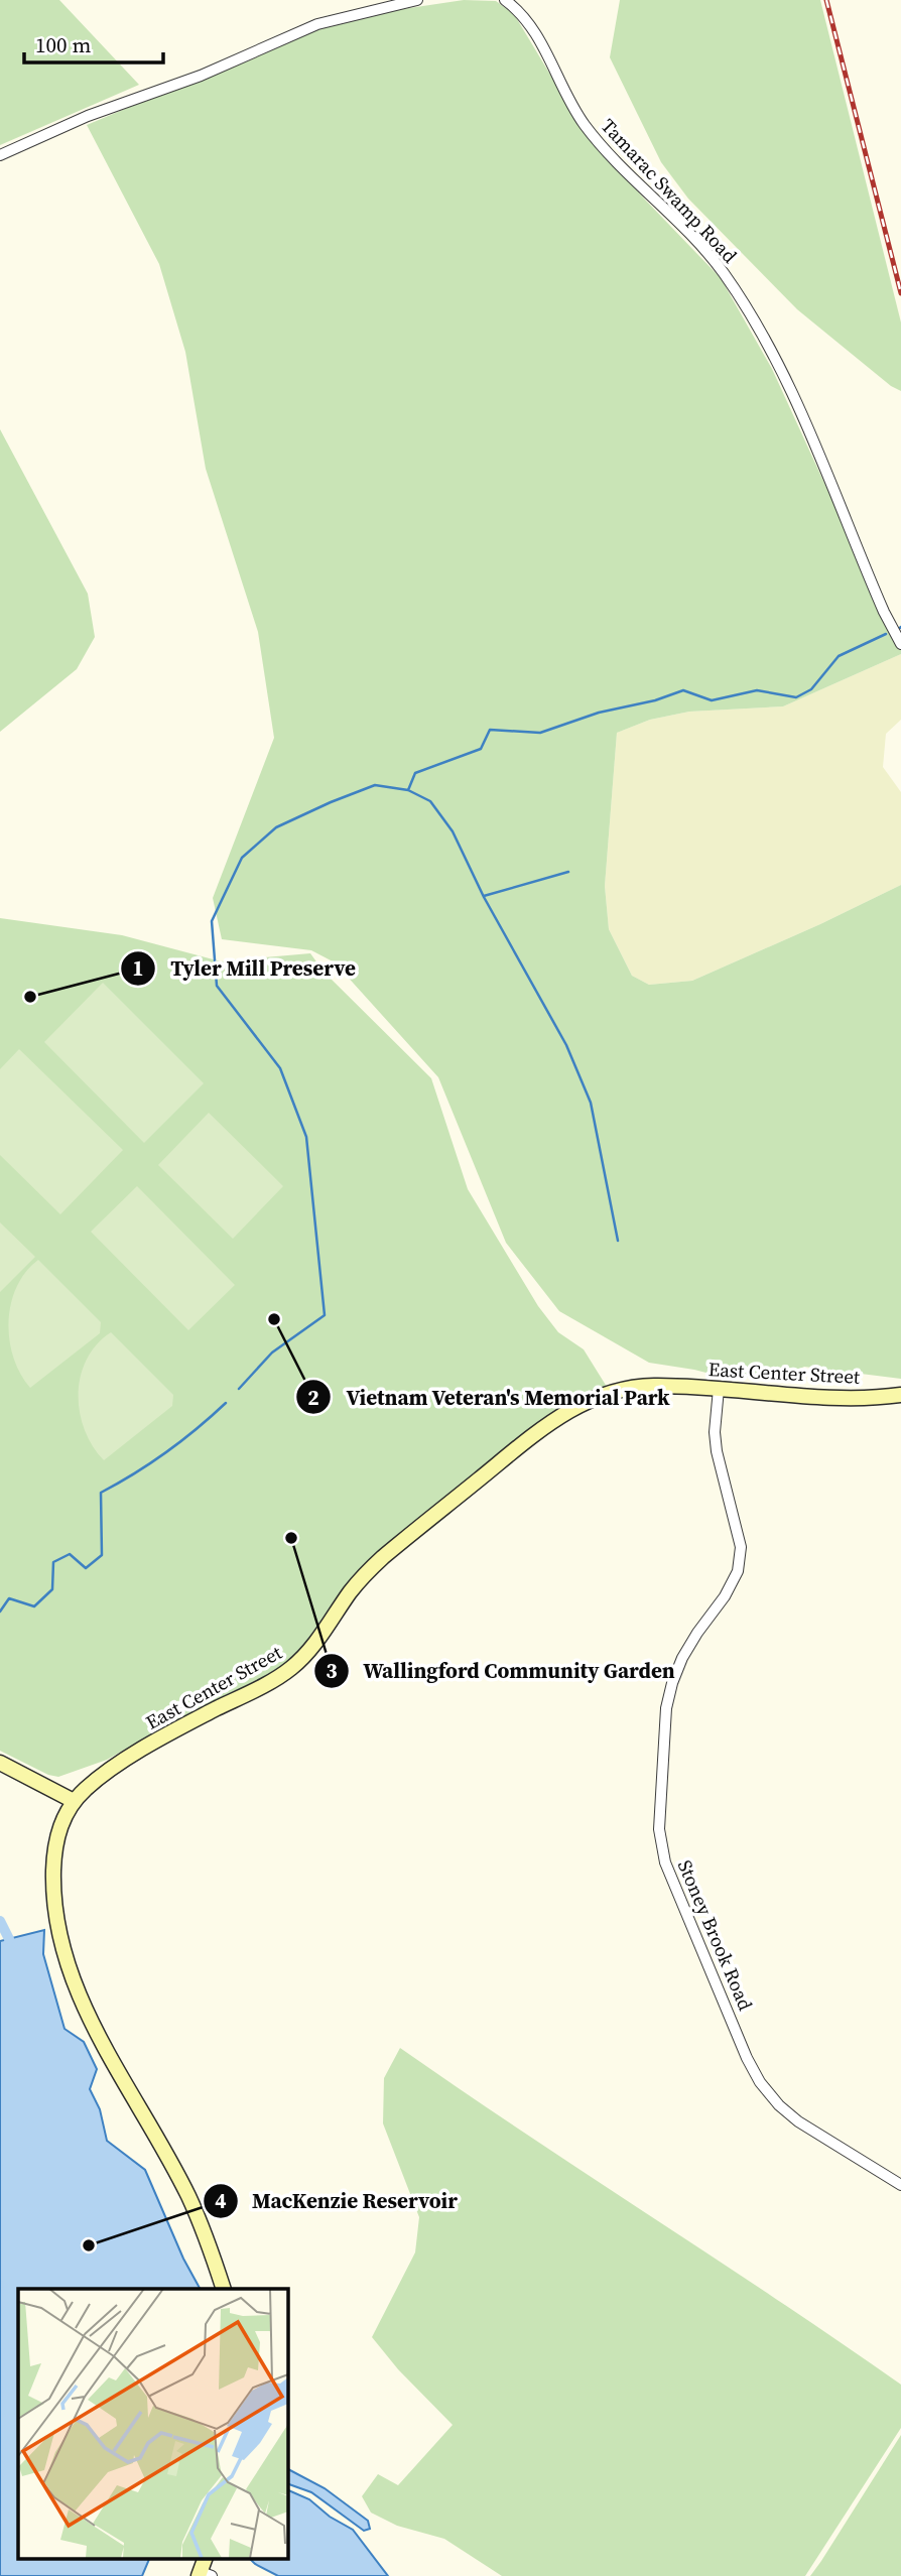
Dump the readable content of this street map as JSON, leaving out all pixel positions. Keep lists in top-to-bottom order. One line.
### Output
{"streets":{"street":["Tamarac Swamp Road","East Center Street","Stoney Brook Road"]},"crossings":[["East Center Street","Stoney Brook Road"]],"places":["Tyler Mill Preserve","Vietnam Veteran's Memorial Park","Wallingford Community Garden","MacKenzie Reservoir"],"scale_bar":"100 m"}
